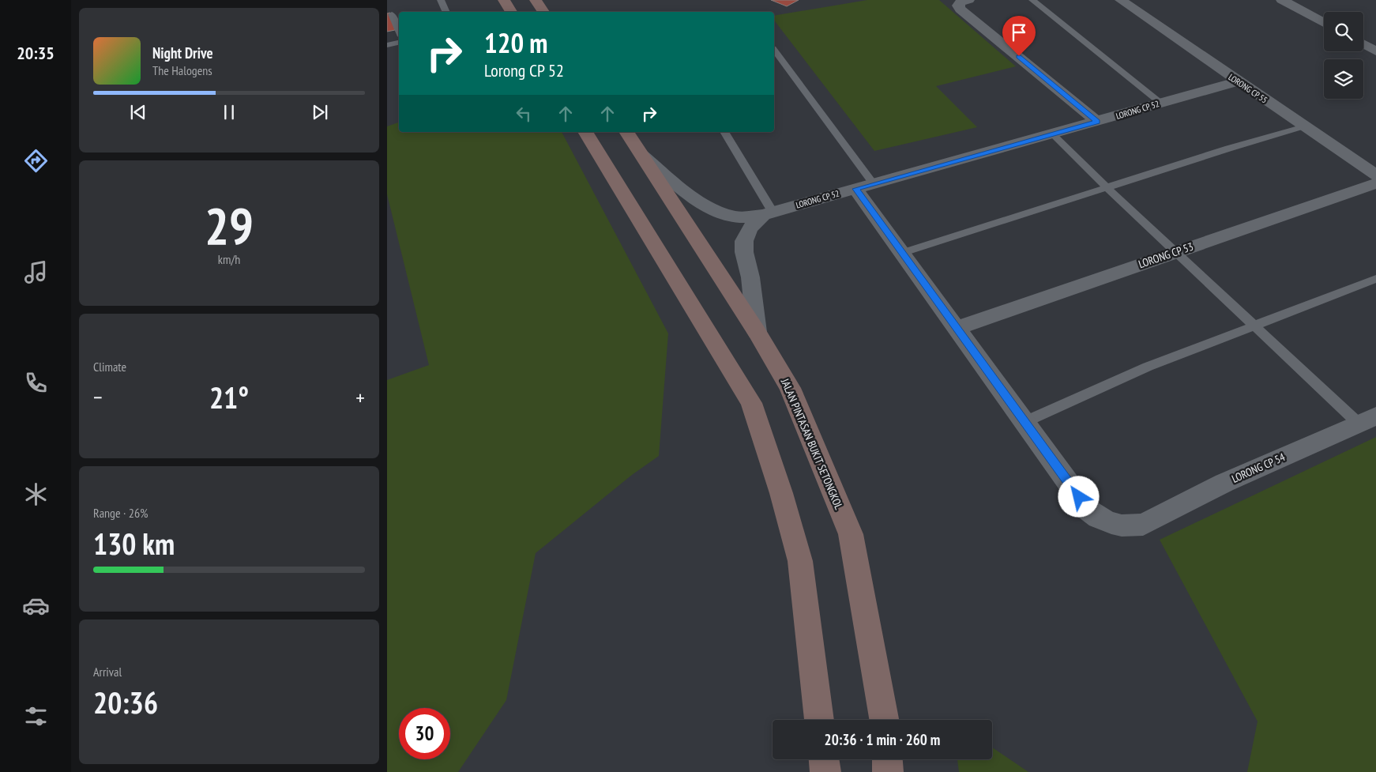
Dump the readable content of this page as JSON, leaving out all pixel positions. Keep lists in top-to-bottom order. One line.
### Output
{"streets":{"main road":["JALAN PINTASAN BUKIT SETONGKOL"],"street":["LORONG CP 55","LORONG CP 52","LORONG CP 53","LORONG CP 54"]},"crossings":[["LORONG CP 55","LORONG CP 52"],["LORONG CP 52","JALAN PINTASAN BUKIT SETONGKOL"]],"page":{"tabs":"20:35","turn":["120 m","Lorong CP 52"],"song":["Night Drive","The Halogens"],"tile":[["29","km/h"],"Climate",["Range · 26%","130 km"],["Arrival","20:36"]],"heat":["−","21°","+"],"limit":"30","trip":"20:36 · 1 min · 260 m"}}
